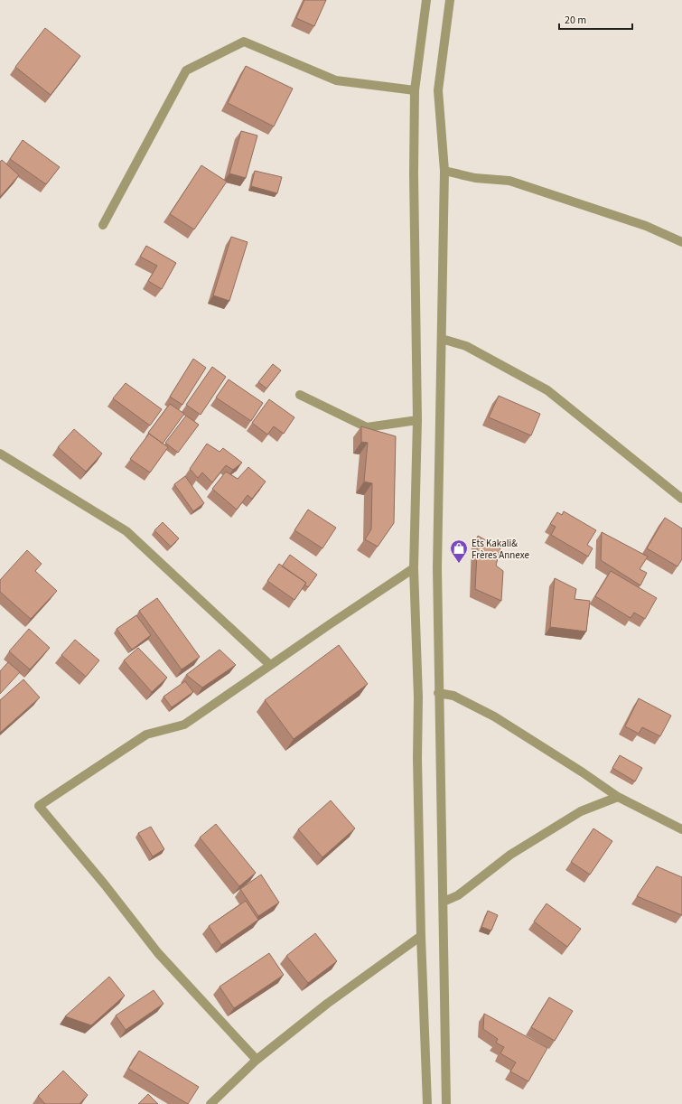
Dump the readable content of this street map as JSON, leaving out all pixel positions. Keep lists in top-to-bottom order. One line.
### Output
{"places":{"shop":["Ets Kakali& Frères Annexe"]},"scale_bar":"20 m"}
